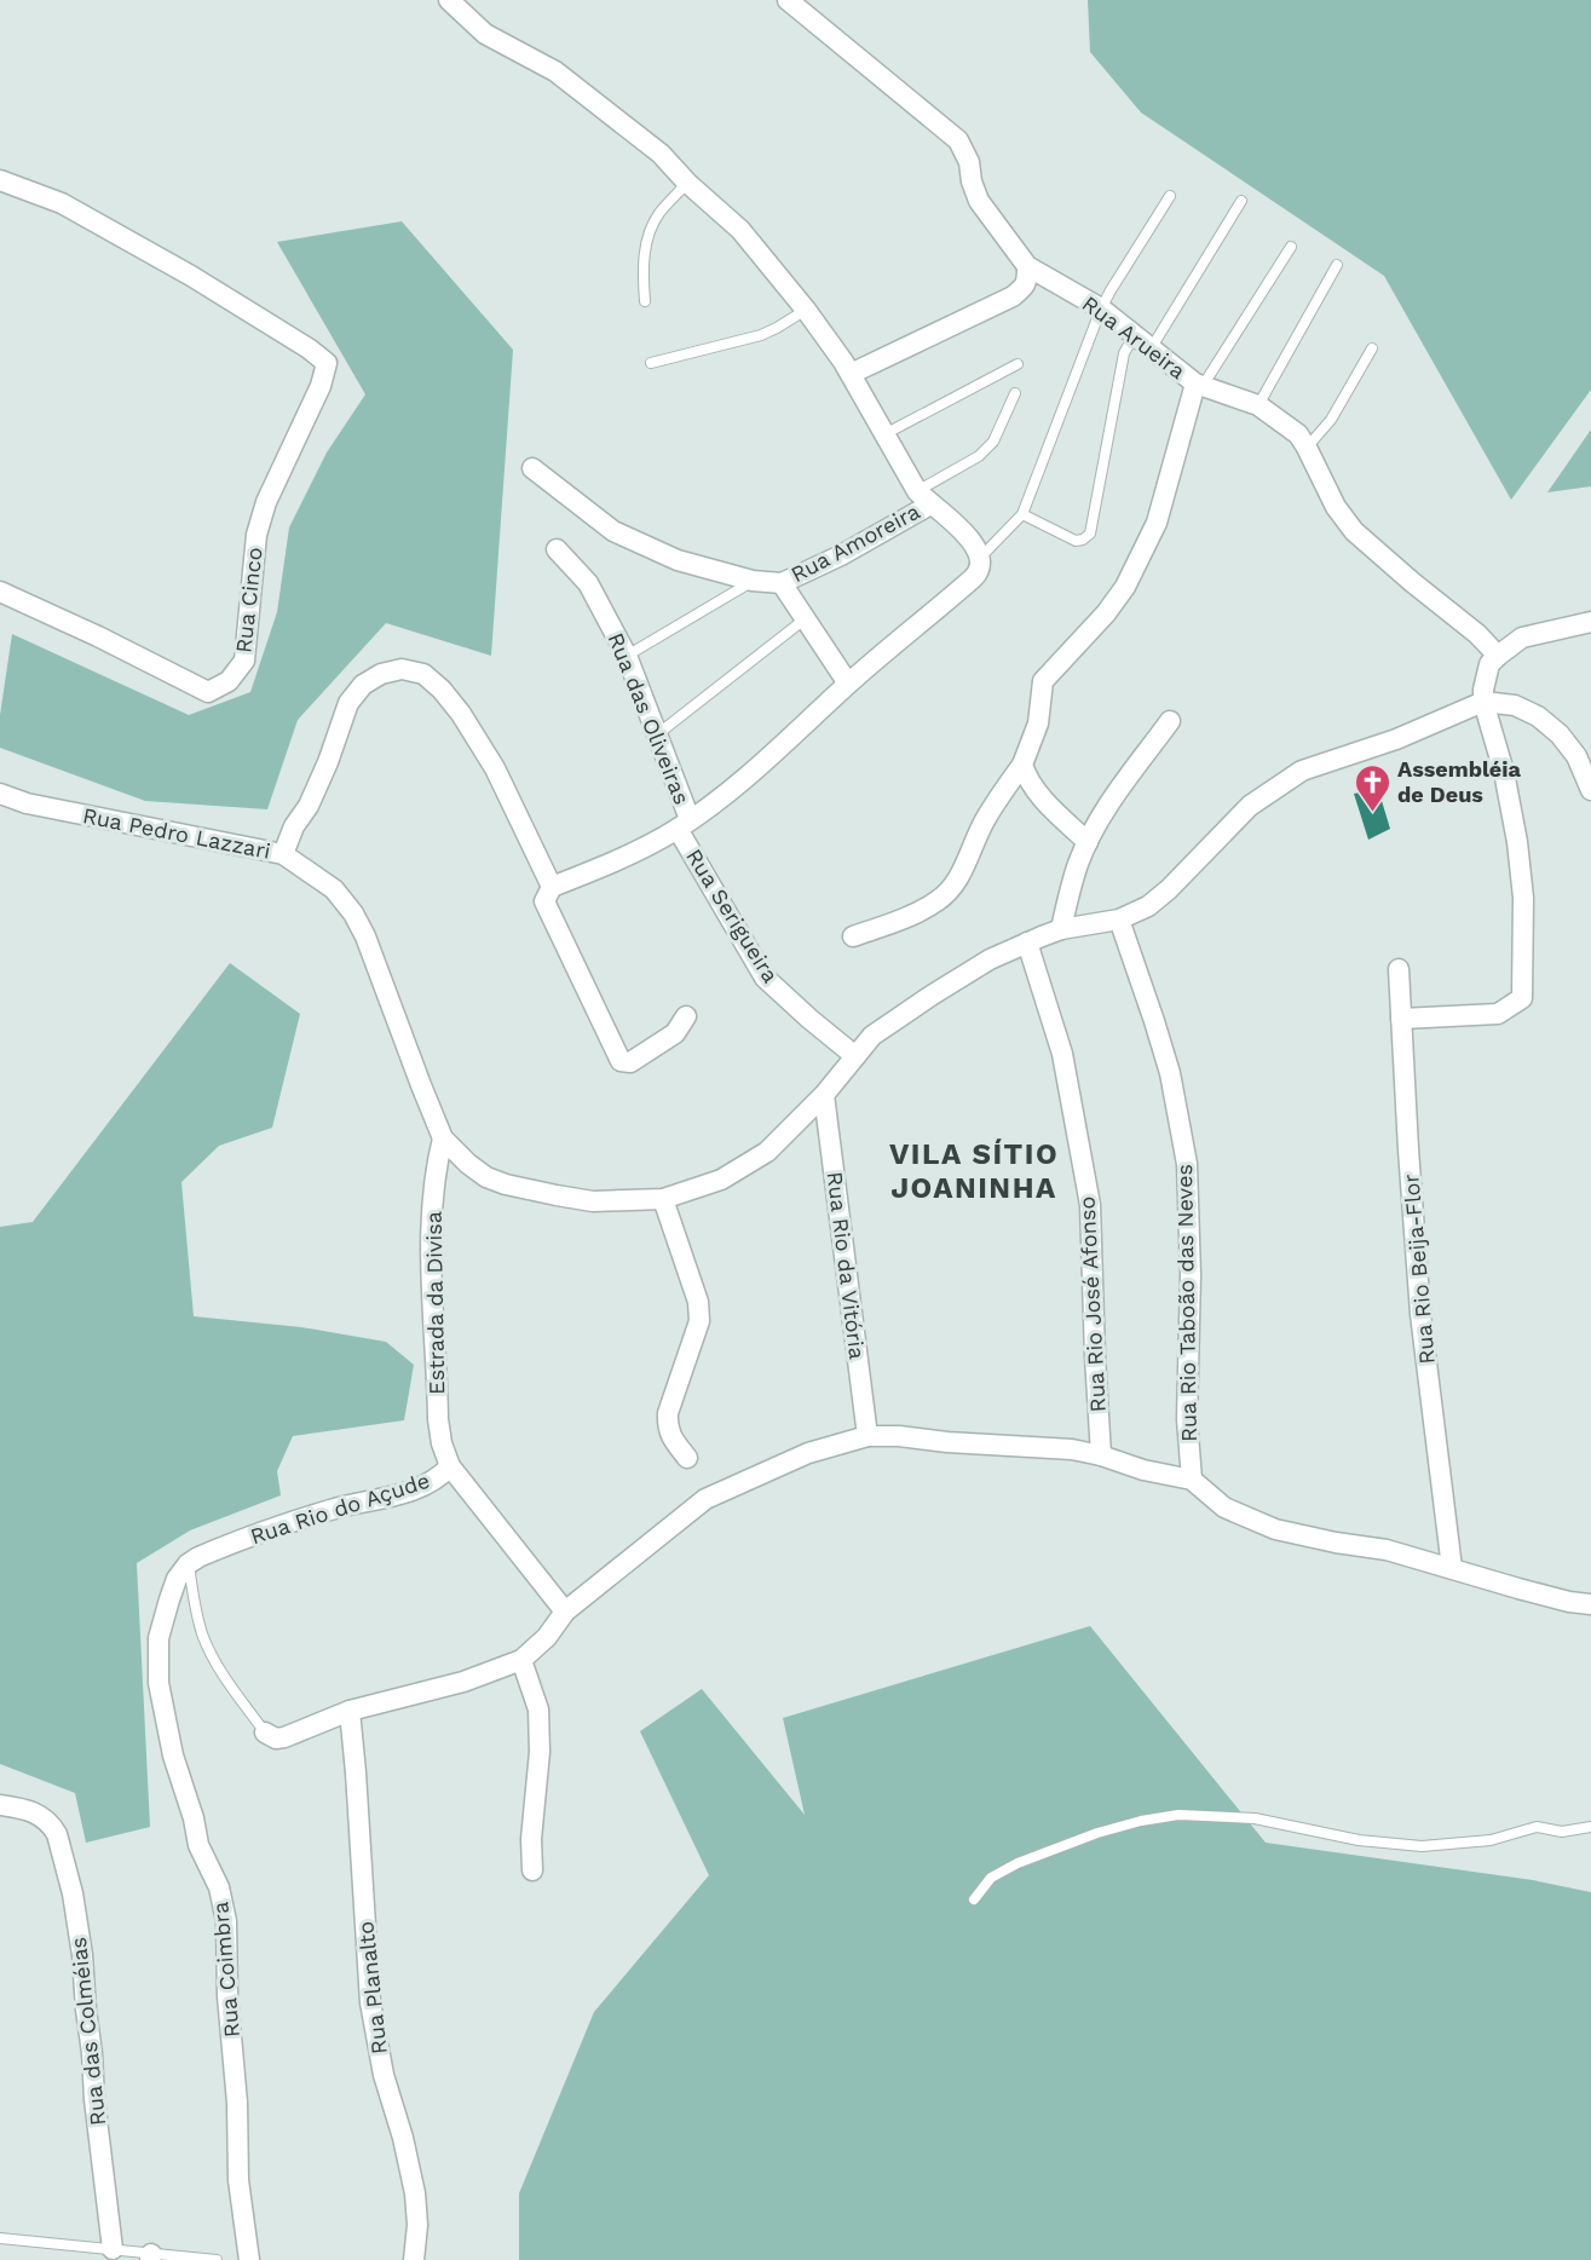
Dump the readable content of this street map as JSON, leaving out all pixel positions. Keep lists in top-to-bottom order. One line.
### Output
{"streets":{"street":["Rua Arueira","Rua Amoreira","Rua Cinco","Rua das Oliveiras","Rua Pedro Lazzari","Rua Serigueira","Rua Rio da Vitória","Rua Rio Beija-Flor","Estrada da Divisa","Rua Rio Taboão das Neves","Rua Rio José Afonso","Rua Rio do Açude","Rua Coimbra","Rua Planalto","Rua das Colméias"]},"crossings":[["Rua das Oliveiras","Rua Serigueira"],["Rua Pedro Lazzari","Estrada da Divisa"],["Estrada da Divisa","Rua Rio do Açude"],["Rua Rio do Açude","Rua Coimbra"]],"districts":["VILA SÍTIO JOANINHA"],"places":{"church":["Assembléia de Deus"]}}
